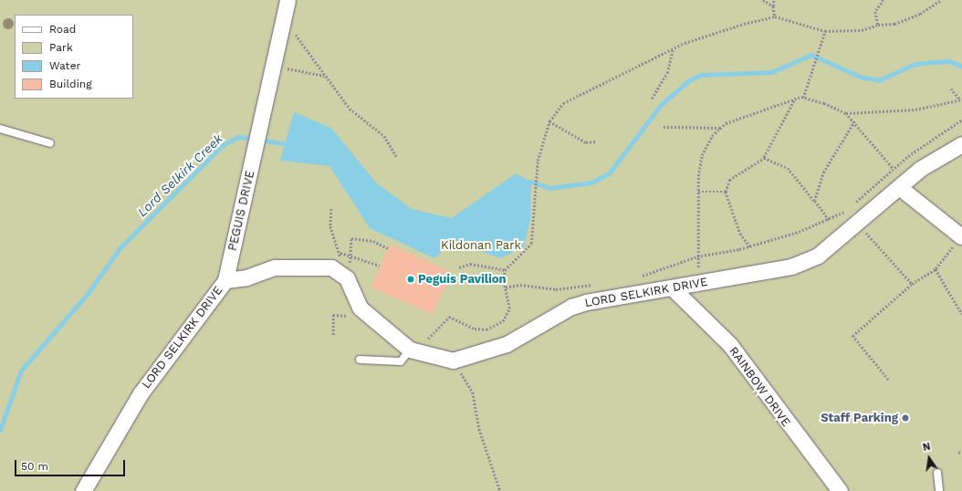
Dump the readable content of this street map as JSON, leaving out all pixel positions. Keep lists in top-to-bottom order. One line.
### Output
{"streets":{"street":["PEGUIS DRIVE","LORD SELKIRK DRIVE","RAINBOW DRIVE"]},"crossings":[["PEGUIS DRIVE","LORD SELKIRK DRIVE"],["LORD SELKIRK DRIVE","RAINBOW DRIVE"]],"water":["Lord Selkirk Creek"],"parks":["Kildonan Park"],"places":["Peguis Pavilion","Staff Parking"],"legend":["Road","Park","Water","Building"],"scale_bar":"50 m","north":"top"}
